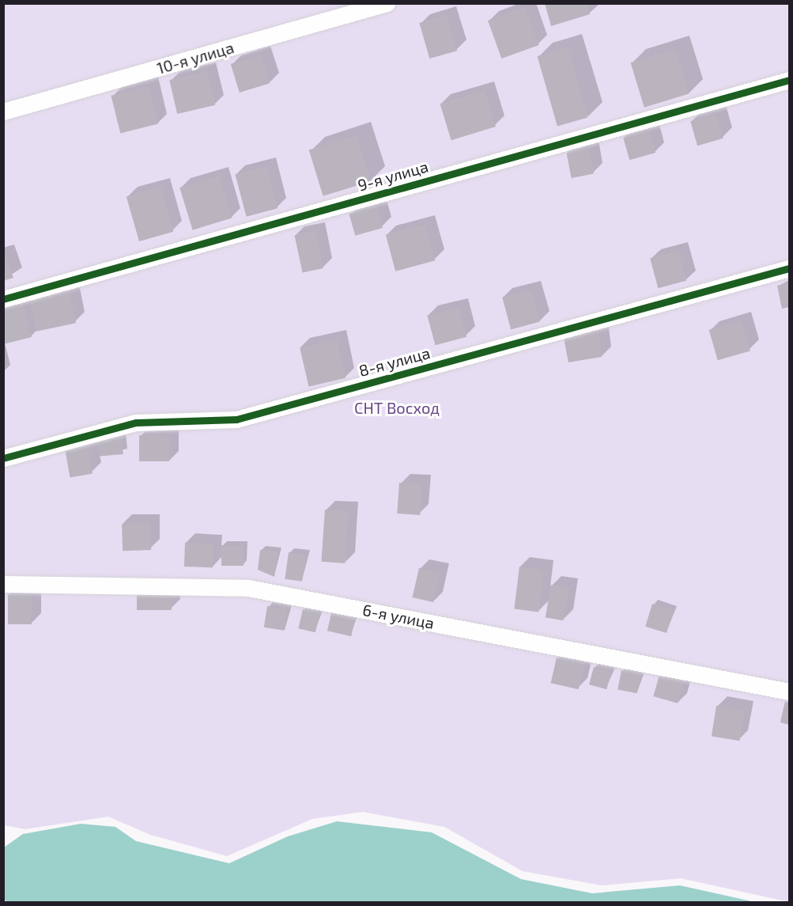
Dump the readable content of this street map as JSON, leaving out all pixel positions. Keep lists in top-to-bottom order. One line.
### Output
{"streets":{"street":["10-я улица","9-я улица","8-я улица","6-я улица"]},"parks":["СНТ Восход"]}
